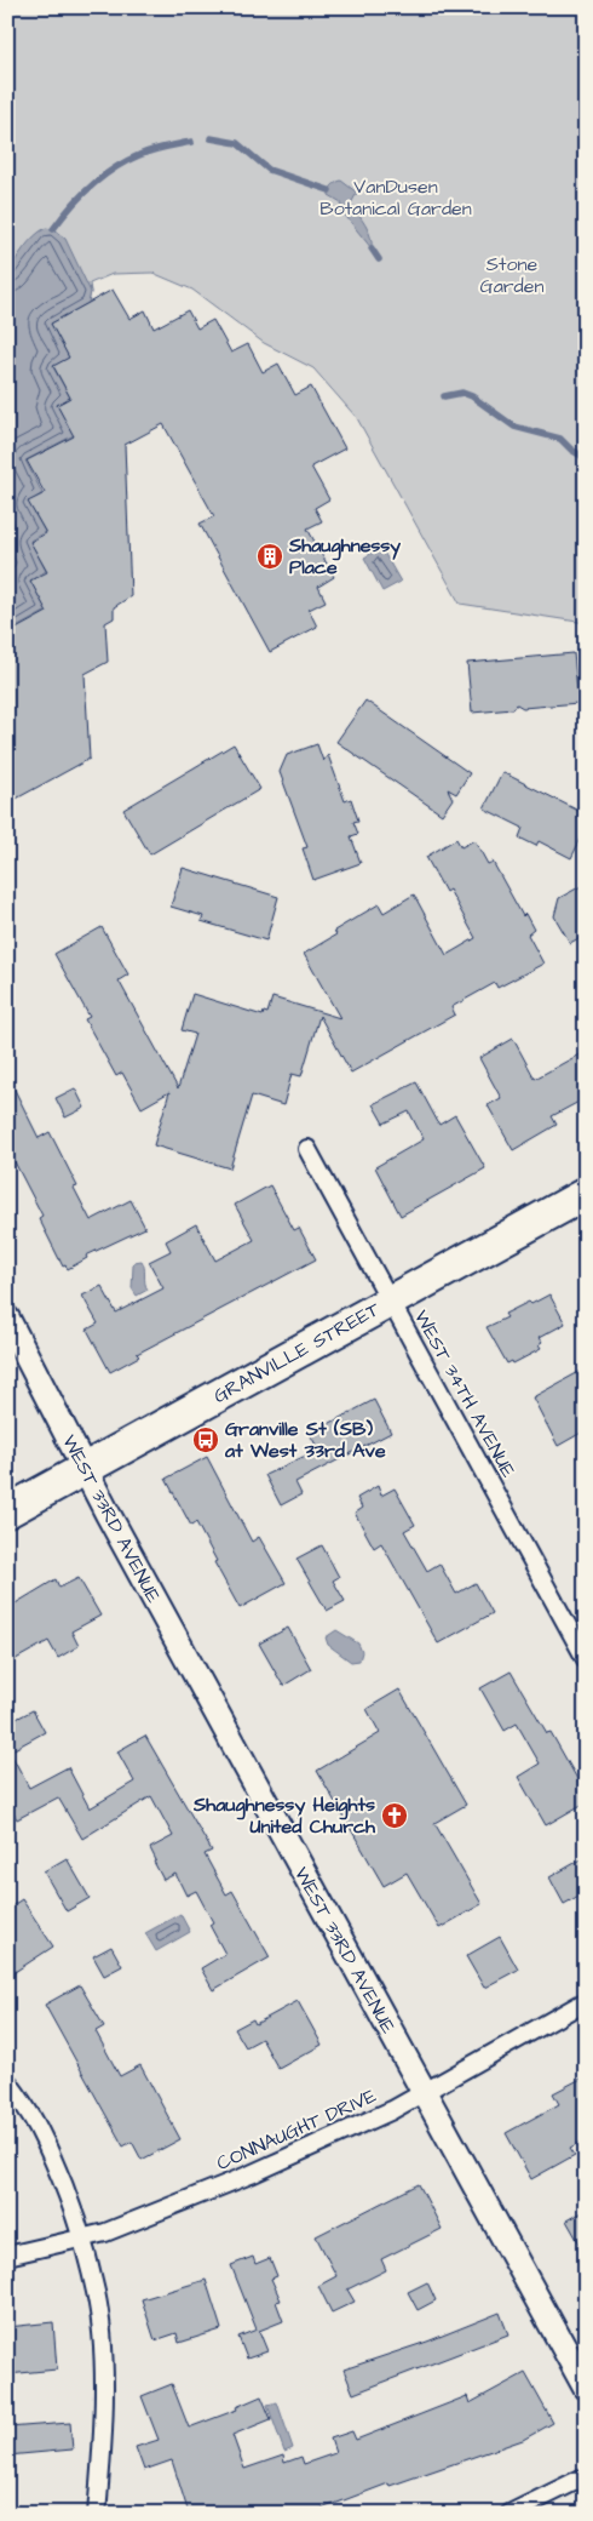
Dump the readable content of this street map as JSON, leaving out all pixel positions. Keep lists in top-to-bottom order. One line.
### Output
{"streets":{"highway":["GRANVILLE STREET"],"street":["WEST 34TH AVENUE","WEST 33RD AVENUE","CONNAUGHT DRIVE"]},"crossings":[["GRANVILLE STREET","WEST 34TH AVENUE"],["GRANVILLE STREET","WEST 33RD AVENUE"],["WEST 33RD AVENUE","CONNAUGHT DRIVE"]],"parks":["VanDusen Botanical Garden","Stone Garden"],"places":{"building":["Shaughnessy Place"],"bus stop":["Granville St (SB) at West 33rd Ave"],"church":["Shaughnessy Heights United Church"]}}
